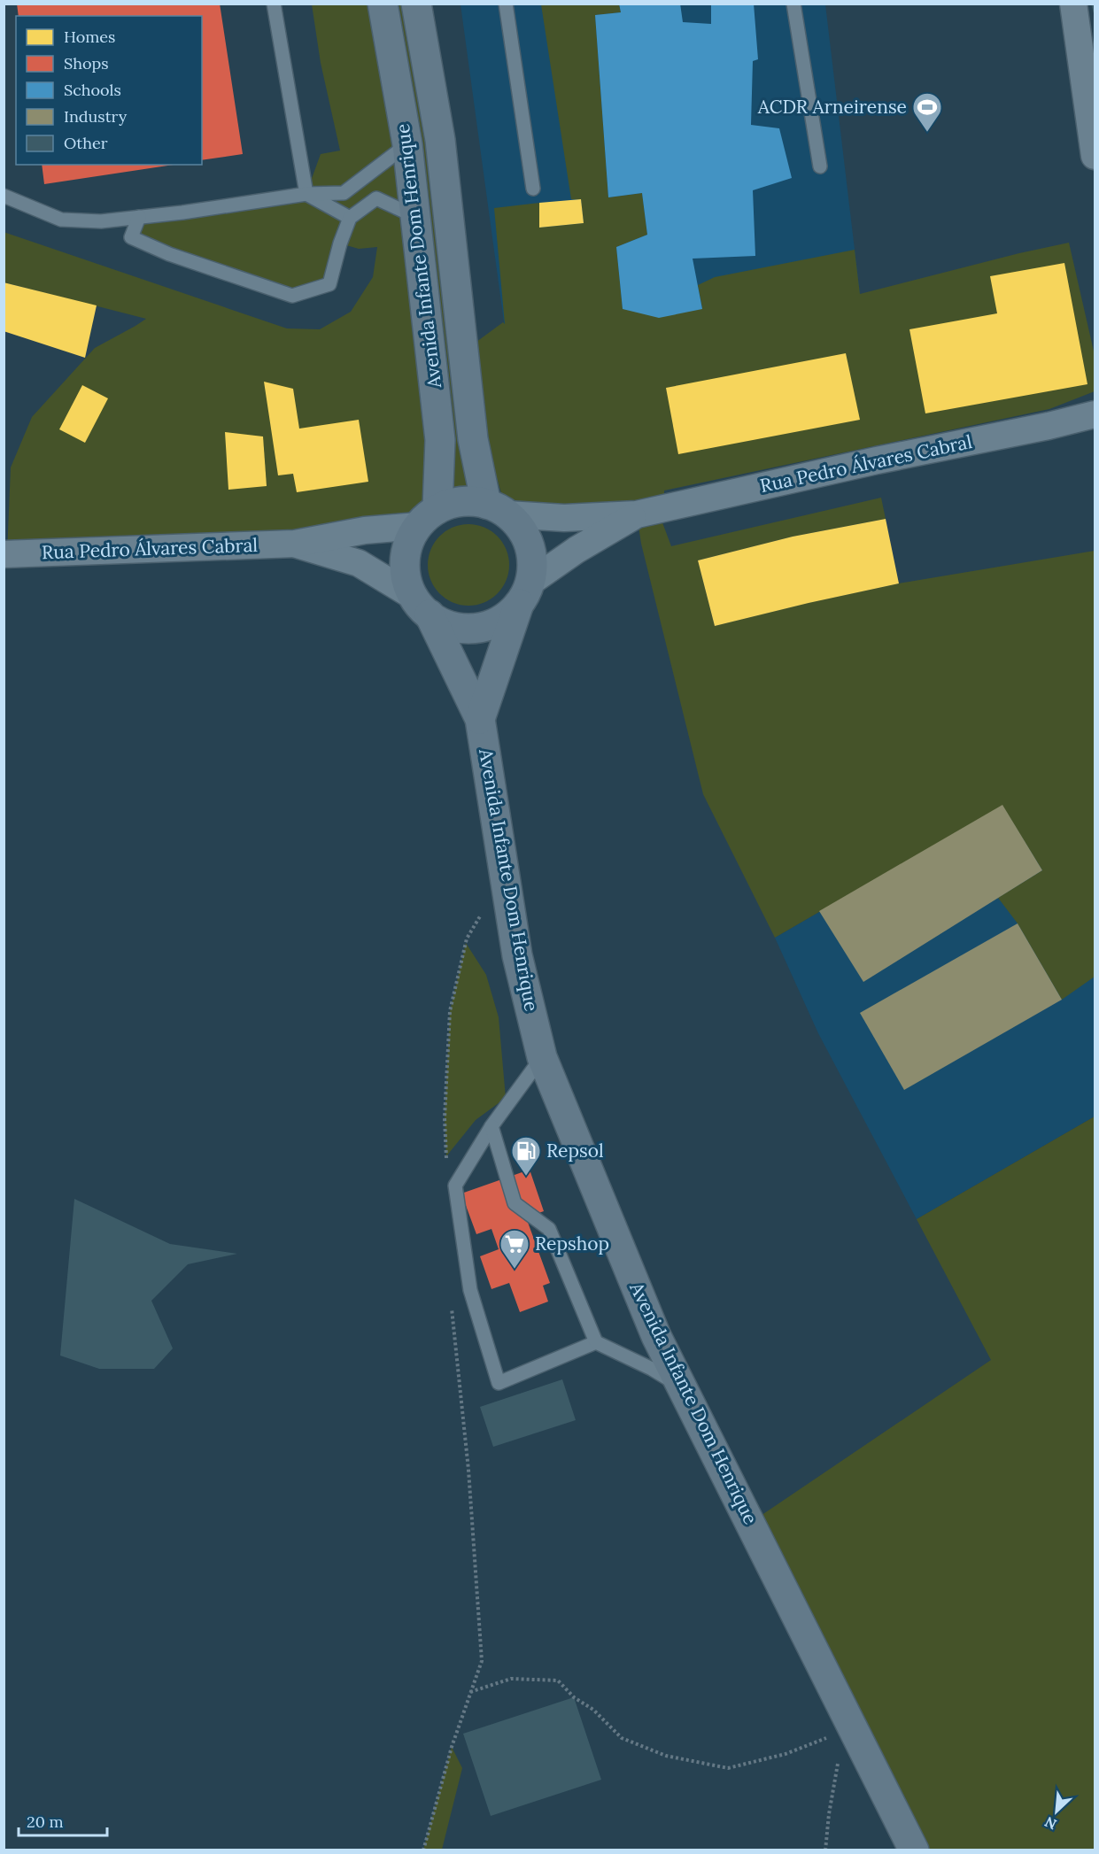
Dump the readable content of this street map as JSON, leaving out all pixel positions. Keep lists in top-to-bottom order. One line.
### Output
{"streets":{"main road":["Avenida Infante Dom Henrique"],"street":["Rua Pedro Álvares Cabral"]},"places":{"sports":["ACDR Arneirense"],"fuel station":["Repsol"],"supermarket":["Repshop"]},"legend":["Homes","Shops","Schools","Industry","Other"],"scale_bar":"20 m","north":"bottom left"}
